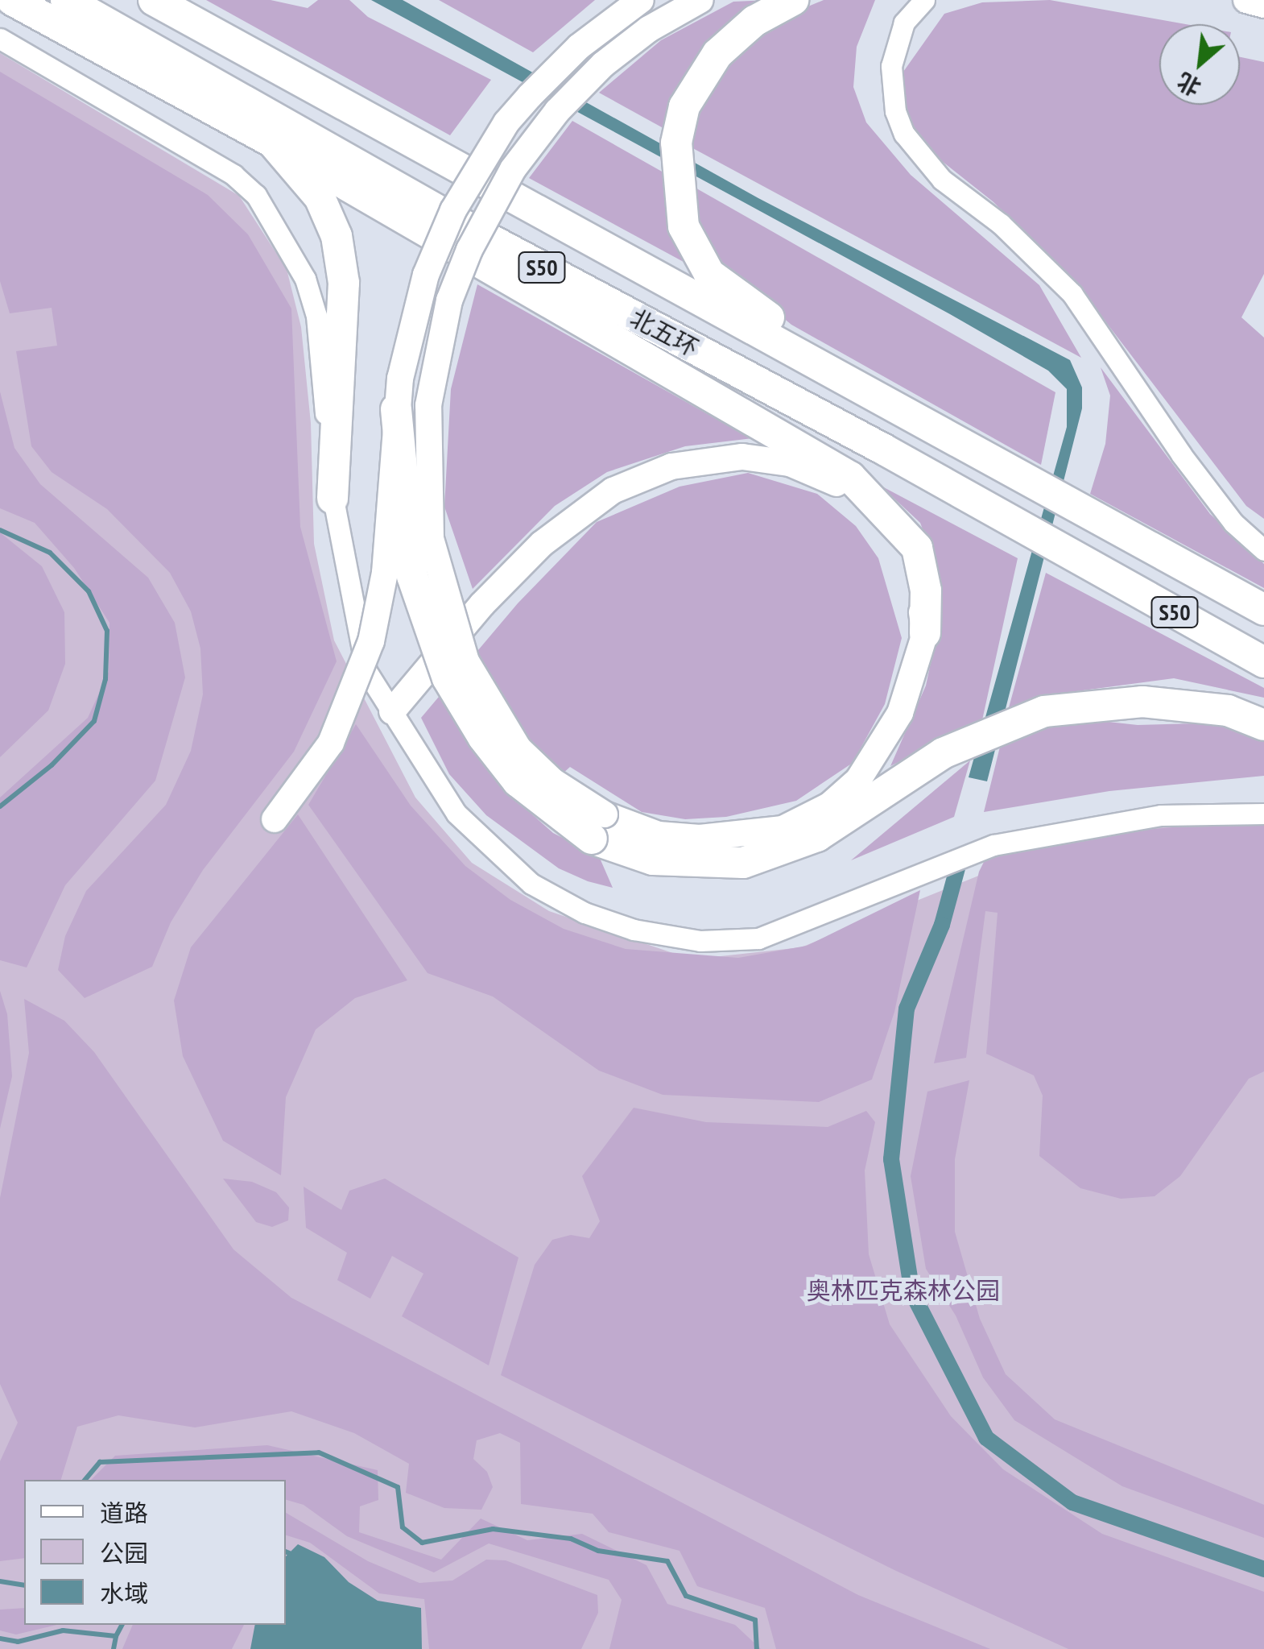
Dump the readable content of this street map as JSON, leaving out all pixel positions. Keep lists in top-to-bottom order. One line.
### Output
{"streets":{"highway":["S50","北五环"]},"parks":["奥林匹克森林公园"],"legend":["道路","公园","水域"],"north":"bottom left"}
